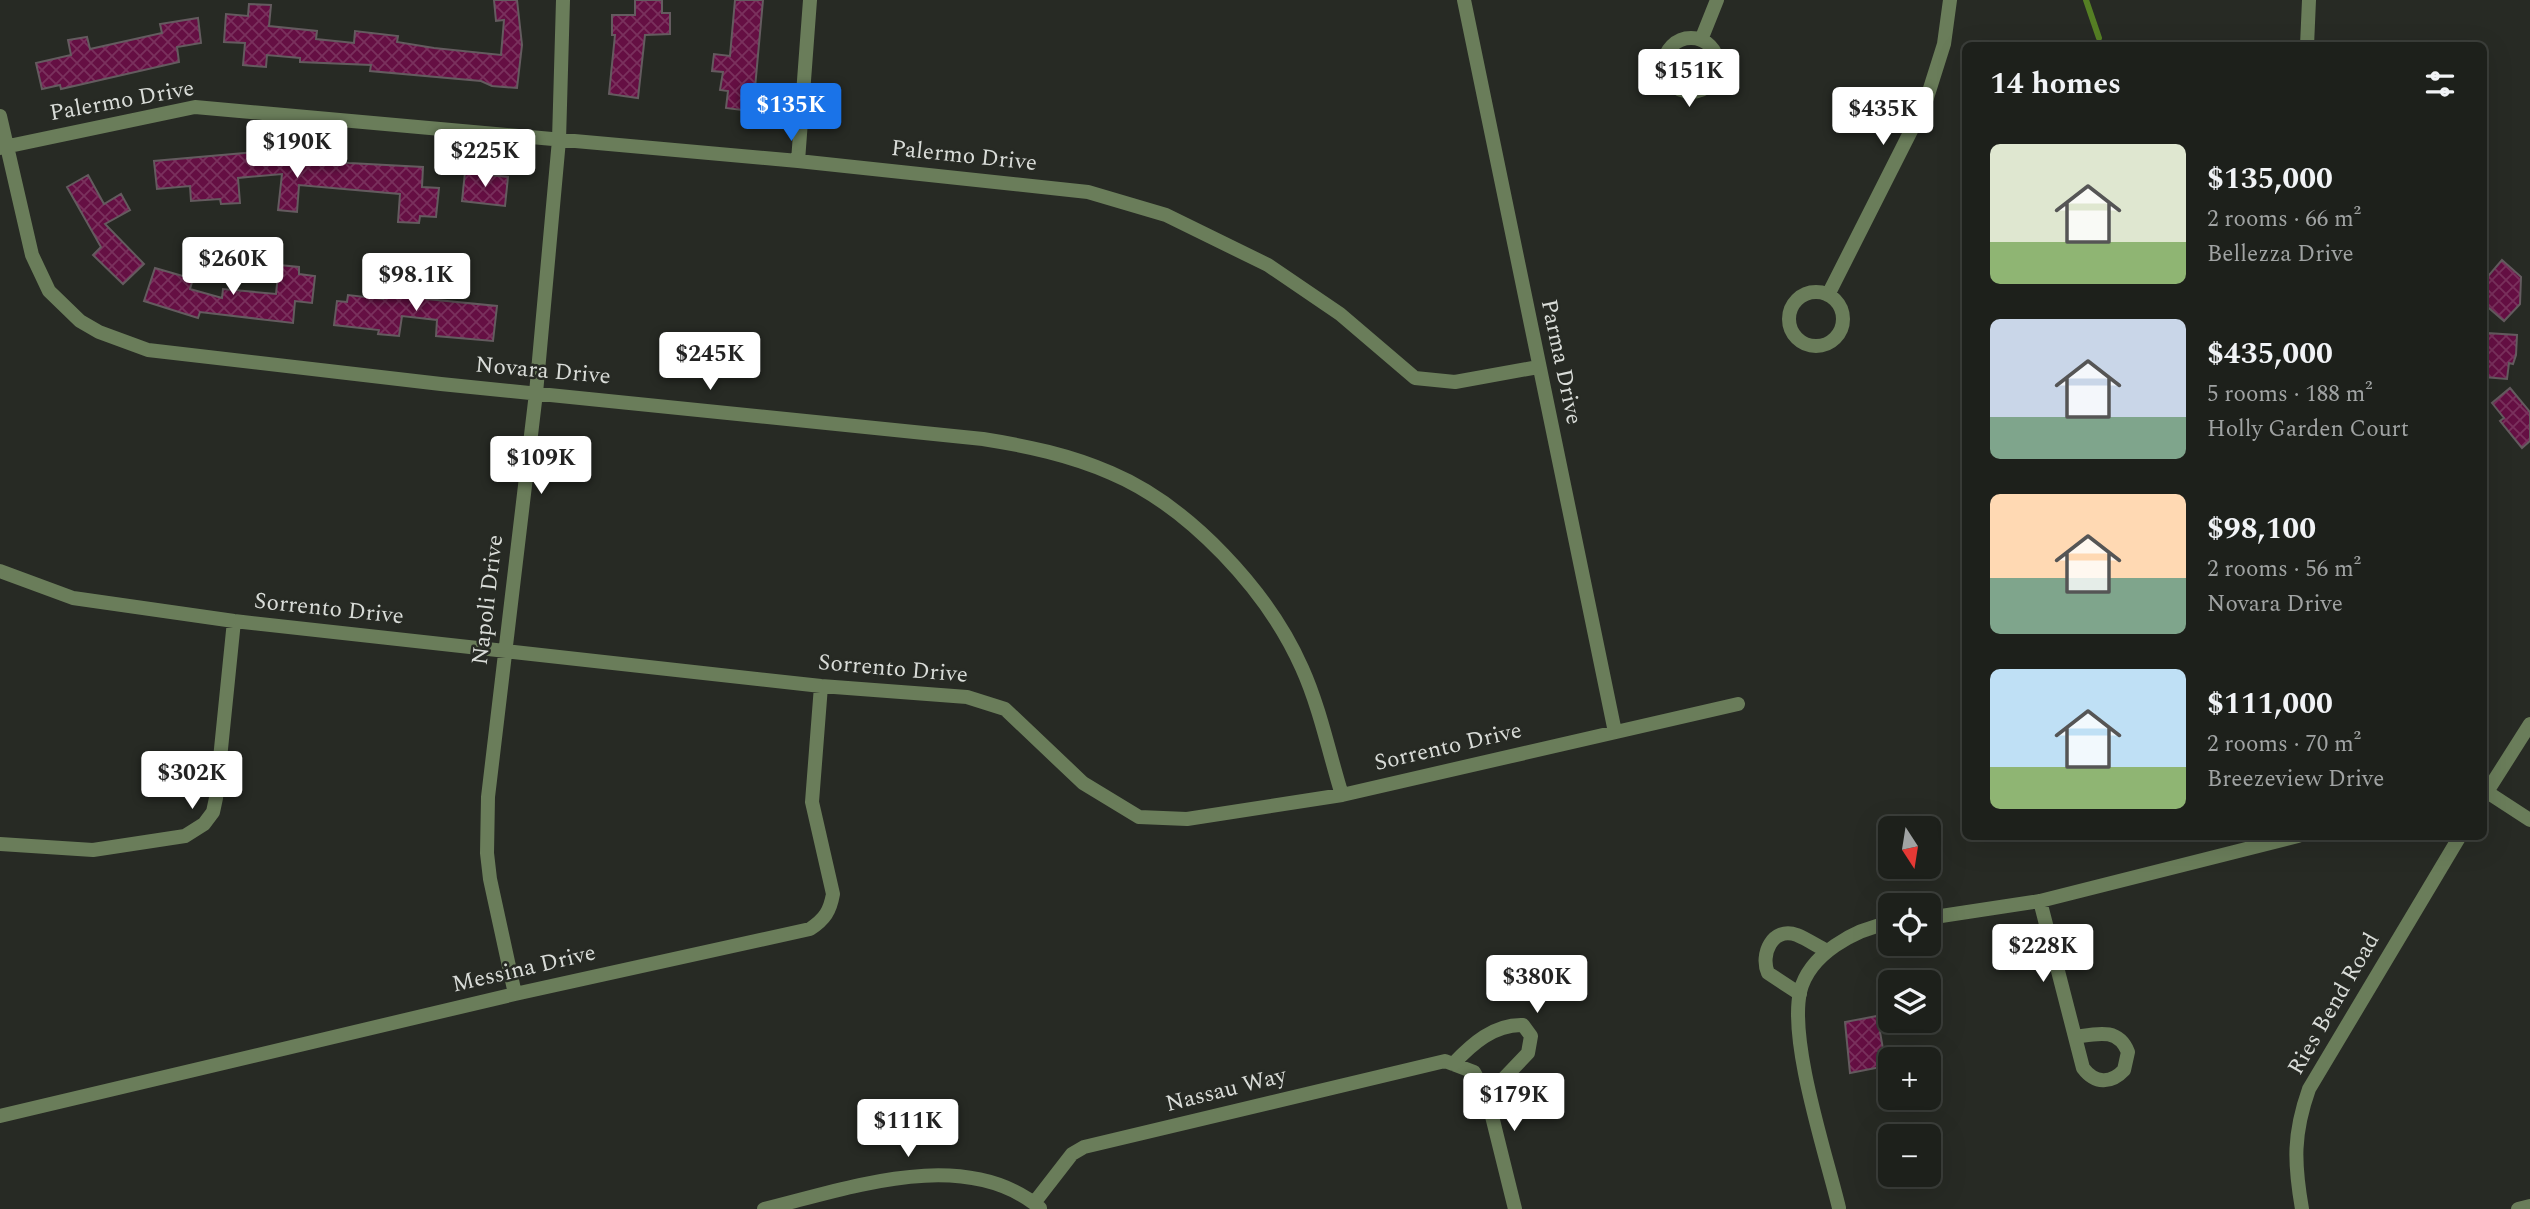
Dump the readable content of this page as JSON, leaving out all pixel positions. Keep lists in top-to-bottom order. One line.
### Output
{"streets":{"street":["Palermo Drive","Parma Drive","Novara Drive","Napoli Drive","Sorrento Drive","Messina Drive","Ries Bend Road","Nassau Way"]},"crossings":[["Palermo Drive","Parma Drive"],["Palermo Drive","Novara Drive"],["Palermo Drive","Napoli Drive"],["Parma Drive","Sorrento Drive"],["Novara Drive","Napoli Drive"],["Novara Drive","Sorrento Drive"],["Napoli Drive","Sorrento Drive"],["Napoli Drive","Messina Drive"],["Sorrento Drive","Messina Drive"]],"north":"bottom","page":{"heading":"14 homes","price":["$151K","$135K","$435K","$190K","$225K","$260K","$98.1K","$245K","$109K","$302K","$228K","$380K","$179K","$111K"],"list":[{"name":"$135,000","note":"2 rooms · 66 m² · Bellezza Drive"},{"name":"$435,000","note":"5 rooms · 188 m² · Holly Garden Court"},{"name":"$98,100","note":"2 rooms · 56 m² · Novara Drive"},{"name":"$111,000","note":"2 rooms · 70 m² · Breezeview Drive"}],"map_buttons":["+","−"]}}
